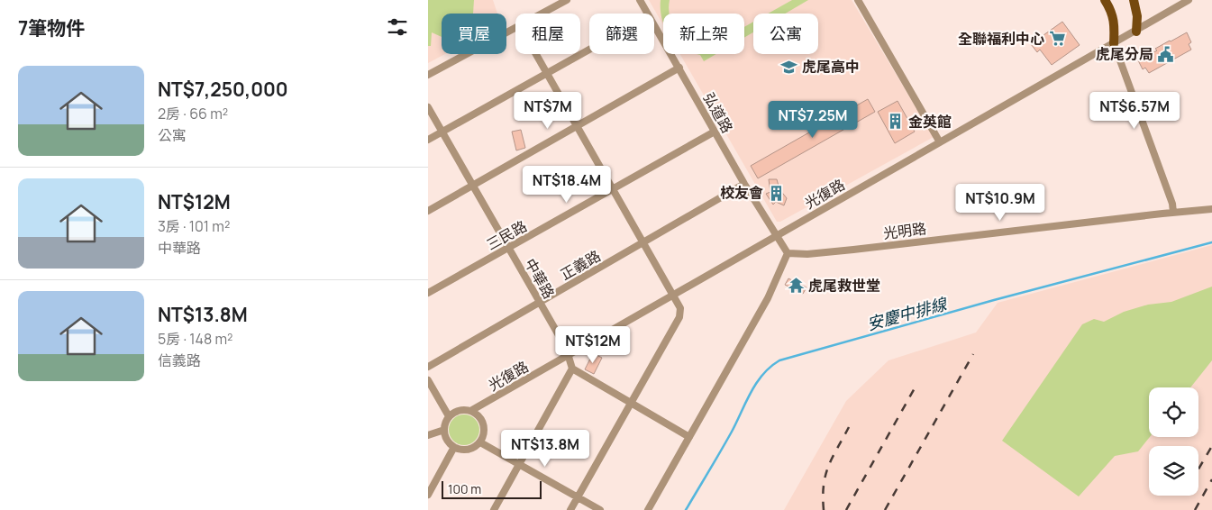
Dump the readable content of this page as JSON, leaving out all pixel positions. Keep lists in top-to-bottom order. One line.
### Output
{"streets":{"street":["弘道路","光復路","光明路","三民路","正義路","中華路"]},"crossings":[["弘道路","光復路"],["弘道路","光明路"],["弘道路","三民路"],["弘道路","正義路"],["光復路","中華路"],["三民路","中華路"],["正義路","中華路"]],"water":["安慶中排線"],"places":{"supermarket":["全聯福利中心"],"public building":["虎尾分局"],"school or university":["虎尾高中"],"building":["金英館","校友會"],"temple":["虎尾救世堂"]},"scale_bar":"100 m","page":{"heading":"7筆物件","chip":["買屋","租屋","篩選","新上架","公寓"],"list":[{"name":"NT$7,250,000","note":"2房 · 66 m² · 公寓"},{"name":"NT$12M","note":"3房 · 101 m² · 中華路"},{"name":"NT$13.8M","note":"5房 · 148 m² · 信義路"}],"price":["NT$7M","NT$6.57M","NT$7.25M","NT$18.4M","NT$10.9M","NT$12M","NT$13.8M"],"scale":"100 m"}}
